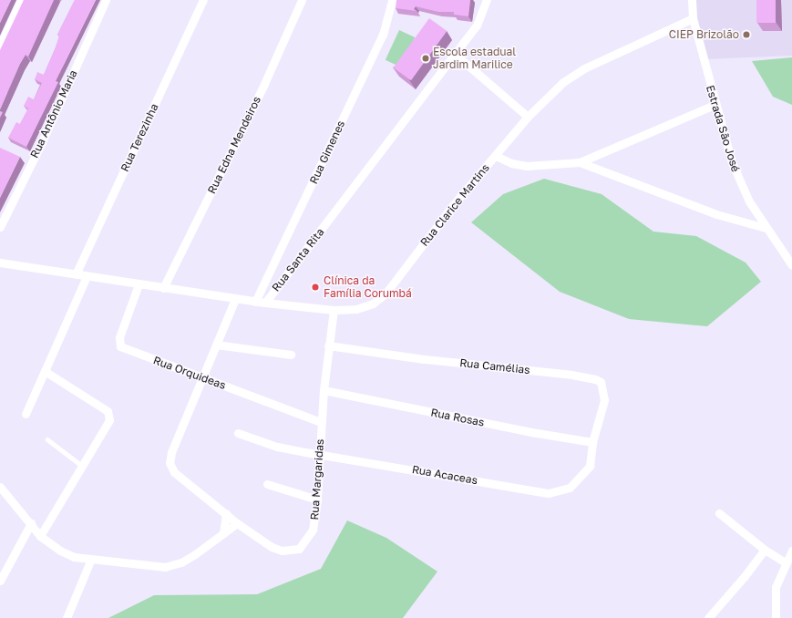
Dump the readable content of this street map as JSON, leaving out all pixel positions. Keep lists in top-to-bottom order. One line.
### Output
{"streets":{"street":["Rua Antônio Maria","Estrada São José","Rua Terezinha","Rua Edna Mendeiros","Rua Gimenes","Rua Clarice Martins","Rua Santa Rita","Rua Camélias","Rua Orquideas","Rua Rosas","Rua Acaceas","Rua Margaridas"]},"crossings":[["Estrada São José","Rua Clarice Martins"],["Rua Terezinha","Rua Santa Rita"],["Rua Edna Mendeiros","Rua Santa Rita"],["Rua Gimenes","Rua Santa Rita"],["Rua Clarice Martins","Rua Santa Rita"],["Rua Clarice Martins","Rua Margaridas"],["Rua Santa Rita","Rua Orquideas"],["Rua Camélias","Rua Rosas"],["Rua Camélias","Rua Acaceas"],["Rua Camélias","Rua Margaridas"],["Rua Orquideas","Rua Margaridas"],["Rua Rosas","Rua Margaridas"],["Rua Acaceas","Rua Margaridas"]],"places":["CIEP Brizolão","Escola estadual Jardim Marilice","Clínica da Família Corumbá"]}
